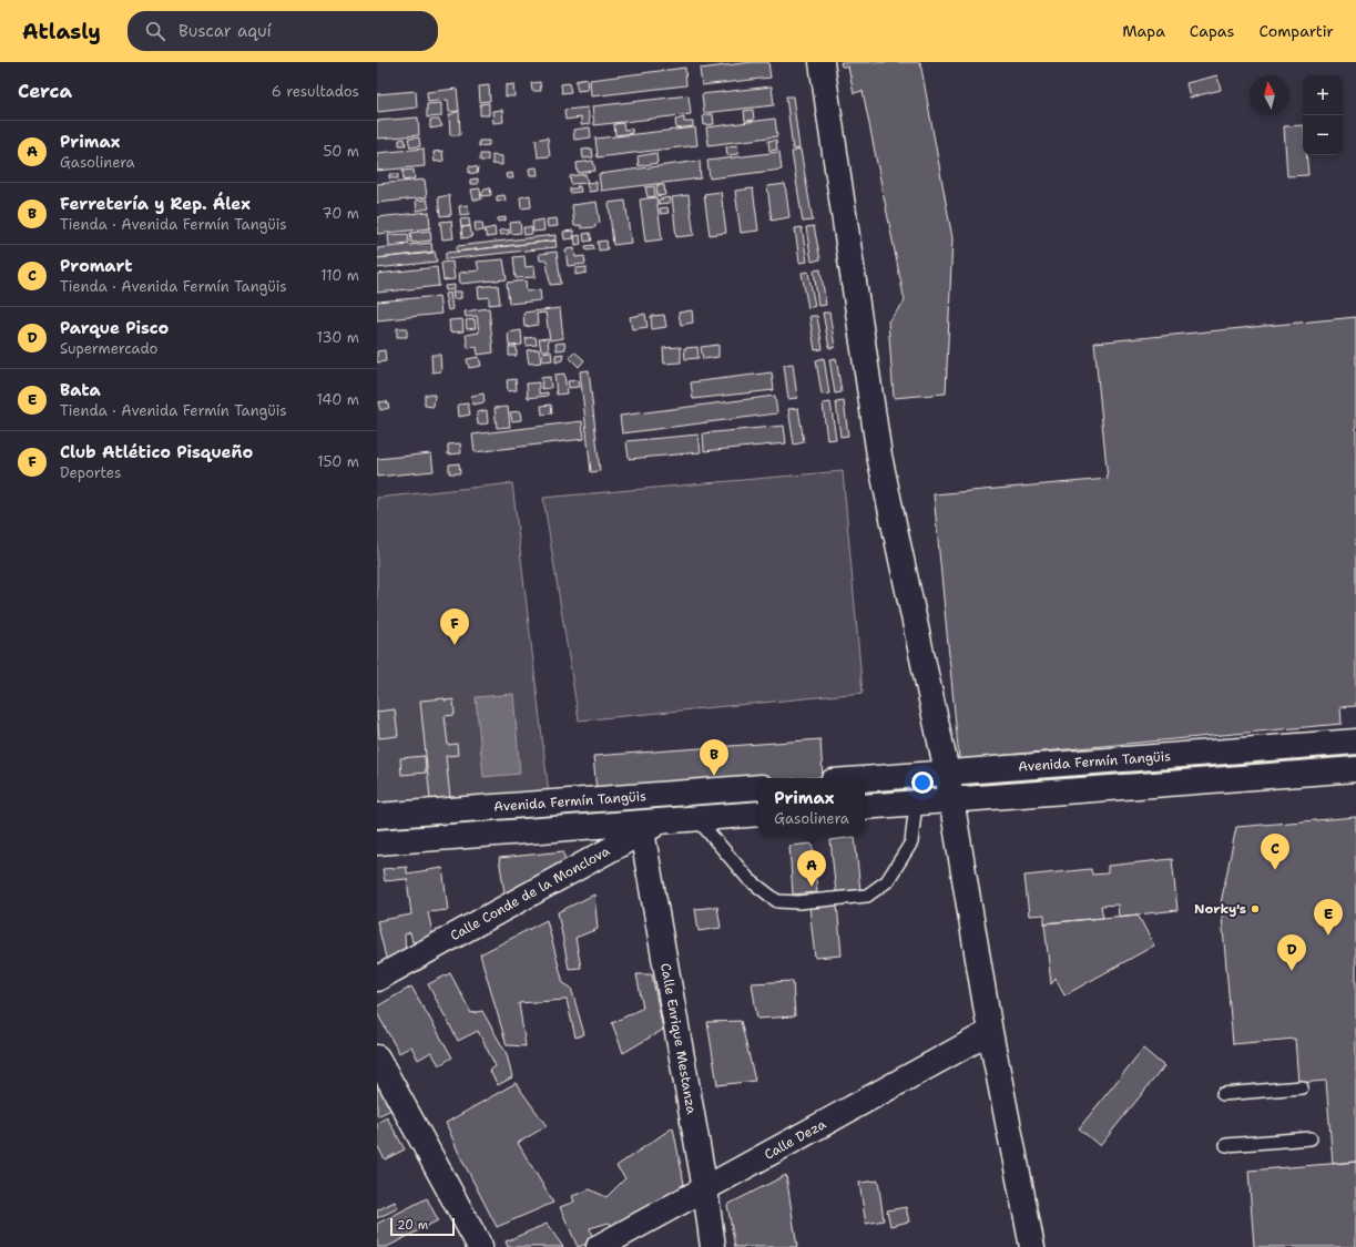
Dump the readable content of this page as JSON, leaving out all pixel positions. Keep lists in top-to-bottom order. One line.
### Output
{"streets":{"street":["Avenida Fermín Tangüis","Calle Conde de la Monclova","Calle Enrique Mestanza","Calle Deza"]},"crossings":[["Avenida Fermín Tangüis","Calle Conde de la Monclova"],["Avenida Fermín Tangüis","Calle Enrique Mestanza"],["Calle Conde de la Monclova","Calle Enrique Mestanza"],["Calle Enrique Mestanza","Calle Deza"]],"places":["Norky's"],"scale_bar":"20 m","north":"top","page":{"header":"Atlasly","search":"Buscar aquí","nav":["Mapa","Capas","Compartir"],"heading":["Cerca","6 resultados"],"map_buttons":["+","−"],"list":[{"mark":"A","name":"Primax","note":"Gasolinera","value":"50 m"},{"mark":"B","name":"Ferretería y Rep. Álex","note":"Tienda · Avenida Fermín Tangüis","value":"70 m"},{"mark":"C","name":"Promart","note":"Tienda · Avenida Fermín Tangüis","value":"110 m"},{"mark":"D","name":"Parque Pisco","note":"Supermercado","value":"130 m"},{"mark":"E","name":"Bata","note":"Tienda · Avenida Fermín Tangüis","value":"140 m"},{"mark":"F","name":"Club Atlético Pisqueño","note":"Deportes","value":"150 m"}],"pins":["F","B","C","A","E","D"],"popup":["Primax","Gasolinera"],"scale":"20 m"}}
